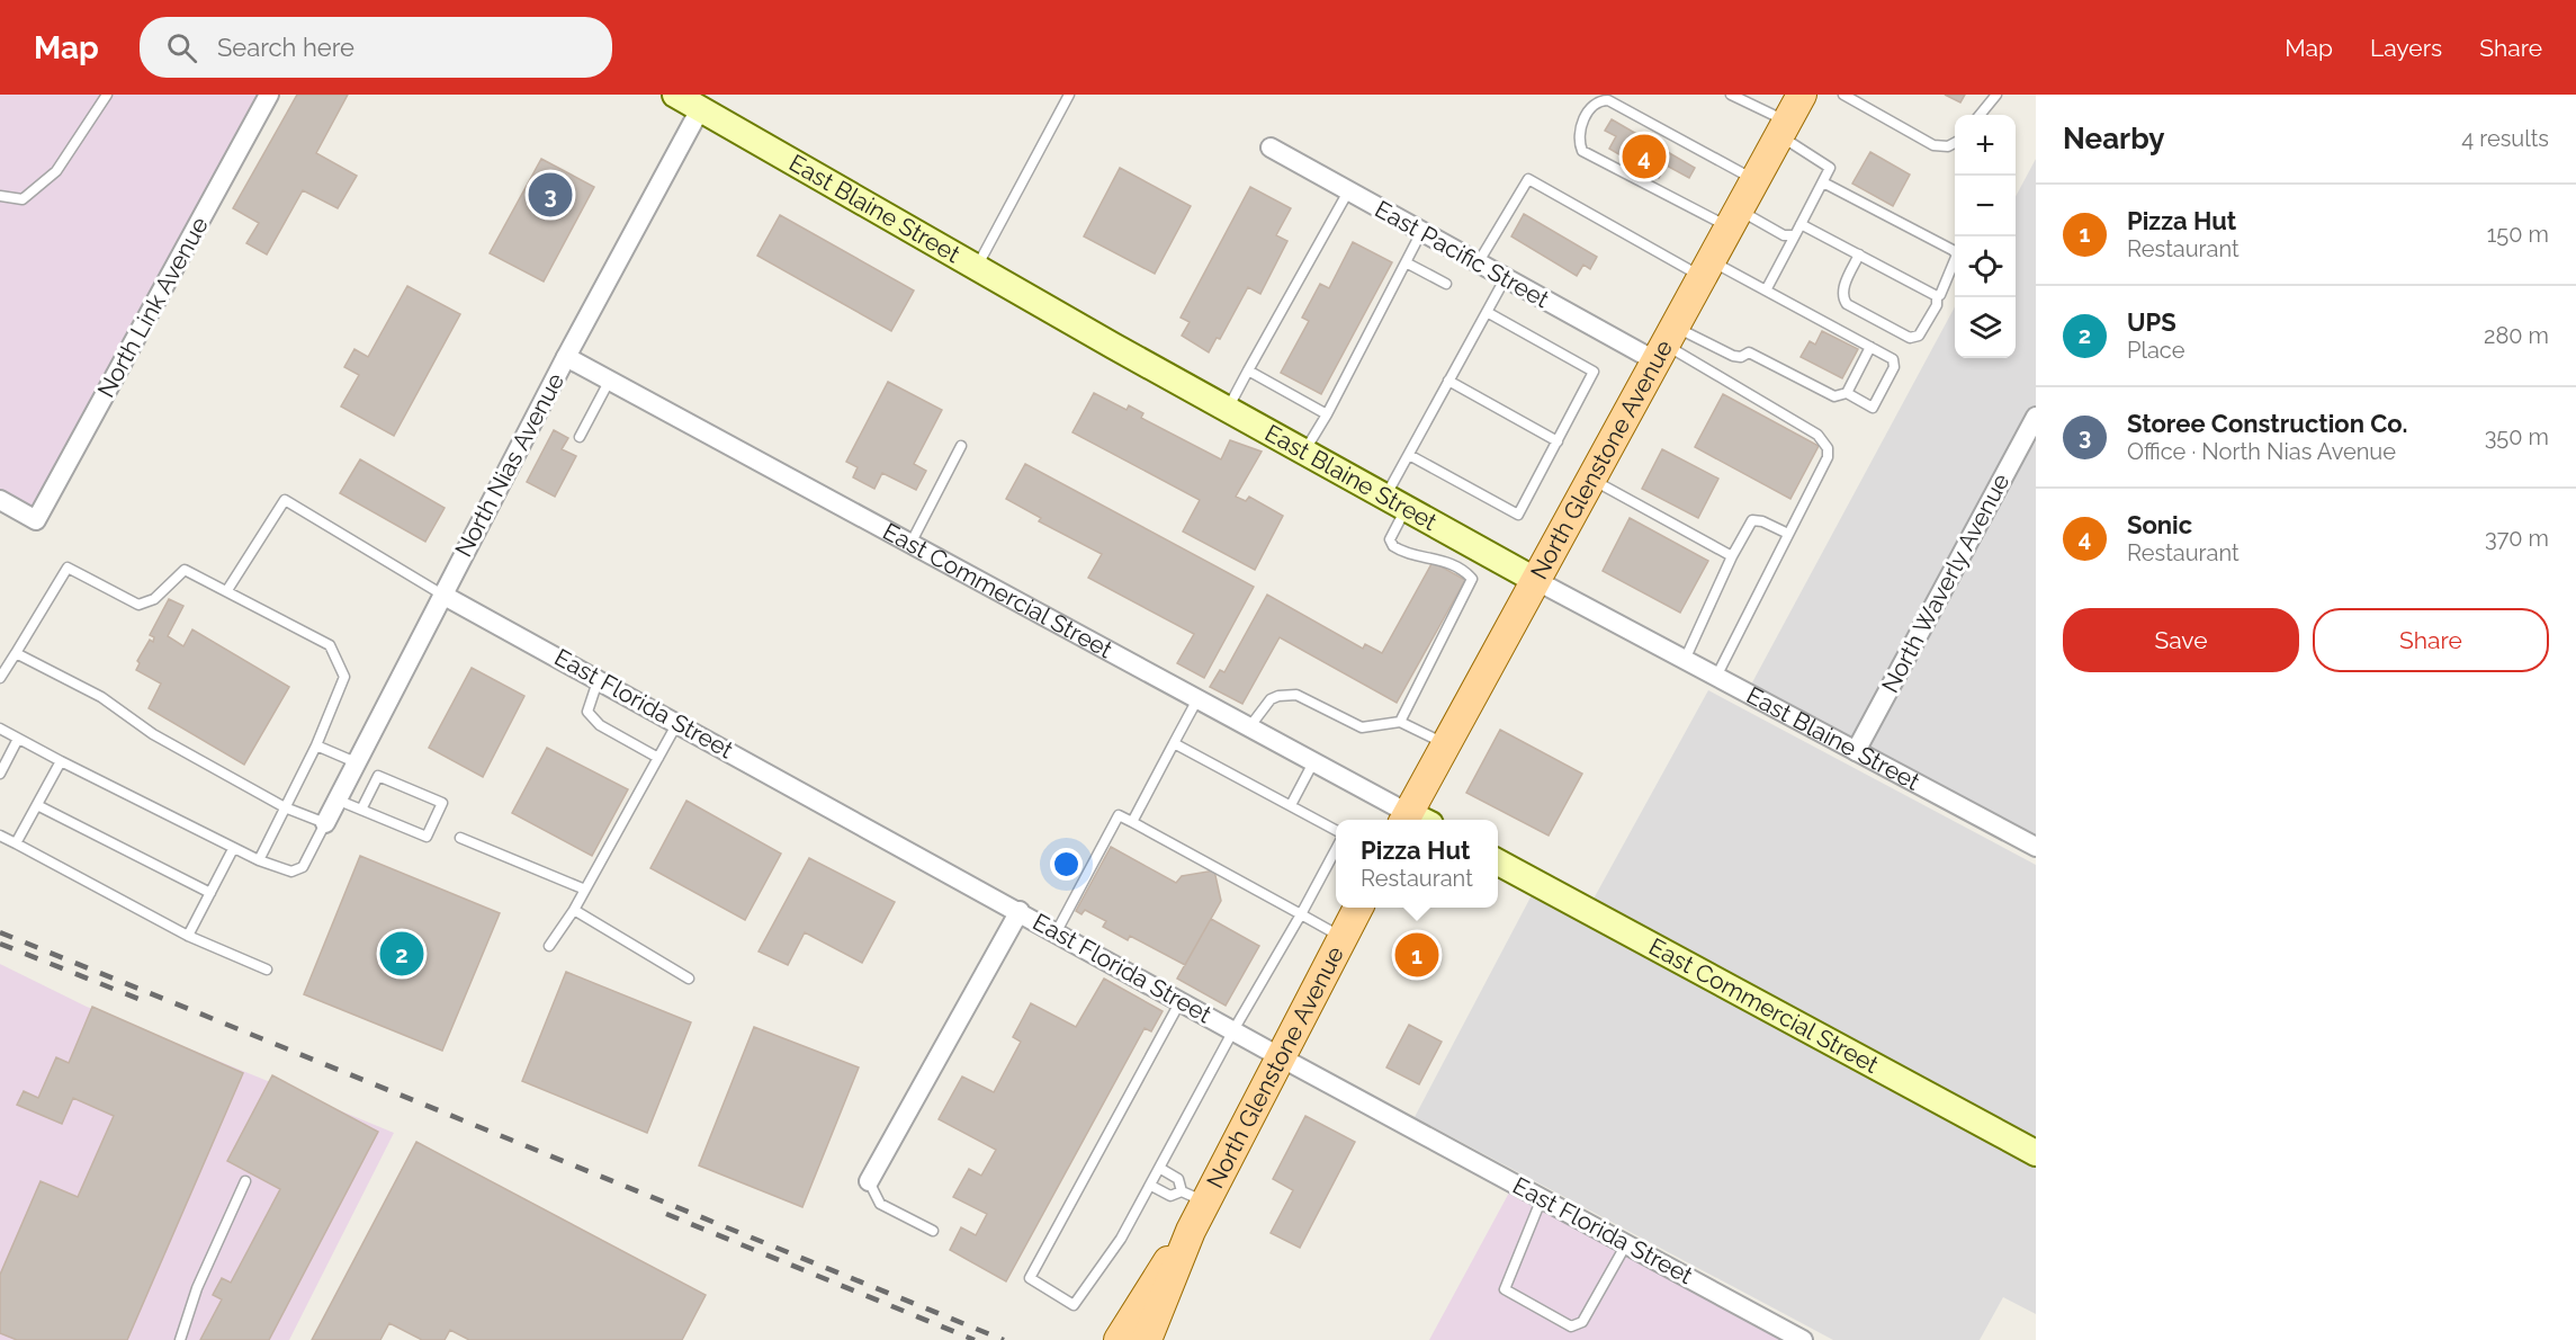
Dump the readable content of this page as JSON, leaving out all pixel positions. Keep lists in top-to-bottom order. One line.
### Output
{"streets":{"main road":["North Glenstone Avenue"],"street":["East Blaine Street","East Pacific Street","North Link Avenue","North Nias Avenue","North Waverly Avenue","East Commercial Street","East Florida Street"]},"crossings":[["East Blaine Street","North Glenstone Avenue"],["East Blaine Street","North Nias Avenue"],["East Blaine Street","North Waverly Avenue"],["East Pacific Street","North Glenstone Avenue"],["North Glenstone Avenue","East Florida Street"],["North Nias Avenue","East Commercial Street"],["North Nias Avenue","East Florida Street"]],"page":{"header":"Map","search":"Search here","nav":["Map","Layers","Share"],"heading":["Nearby","4 results"],"map_buttons":["+","−"],"pins":["4","3","2","1"],"list":[{"mark":"1","name":"Pizza Hut","note":"Restaurant","value":"150 m"},{"mark":"2","name":"UPS","note":"Place","value":"280 m"},{"mark":"3","name":"Storee Construction Co.","note":"Office · North Nias Avenue","value":"350 m"},{"mark":"4","name":"Sonic","note":"Restaurant","value":"370 m"}],"buttons":["Save","Share"],"popup":["Pizza Hut","Restaurant"]}}
